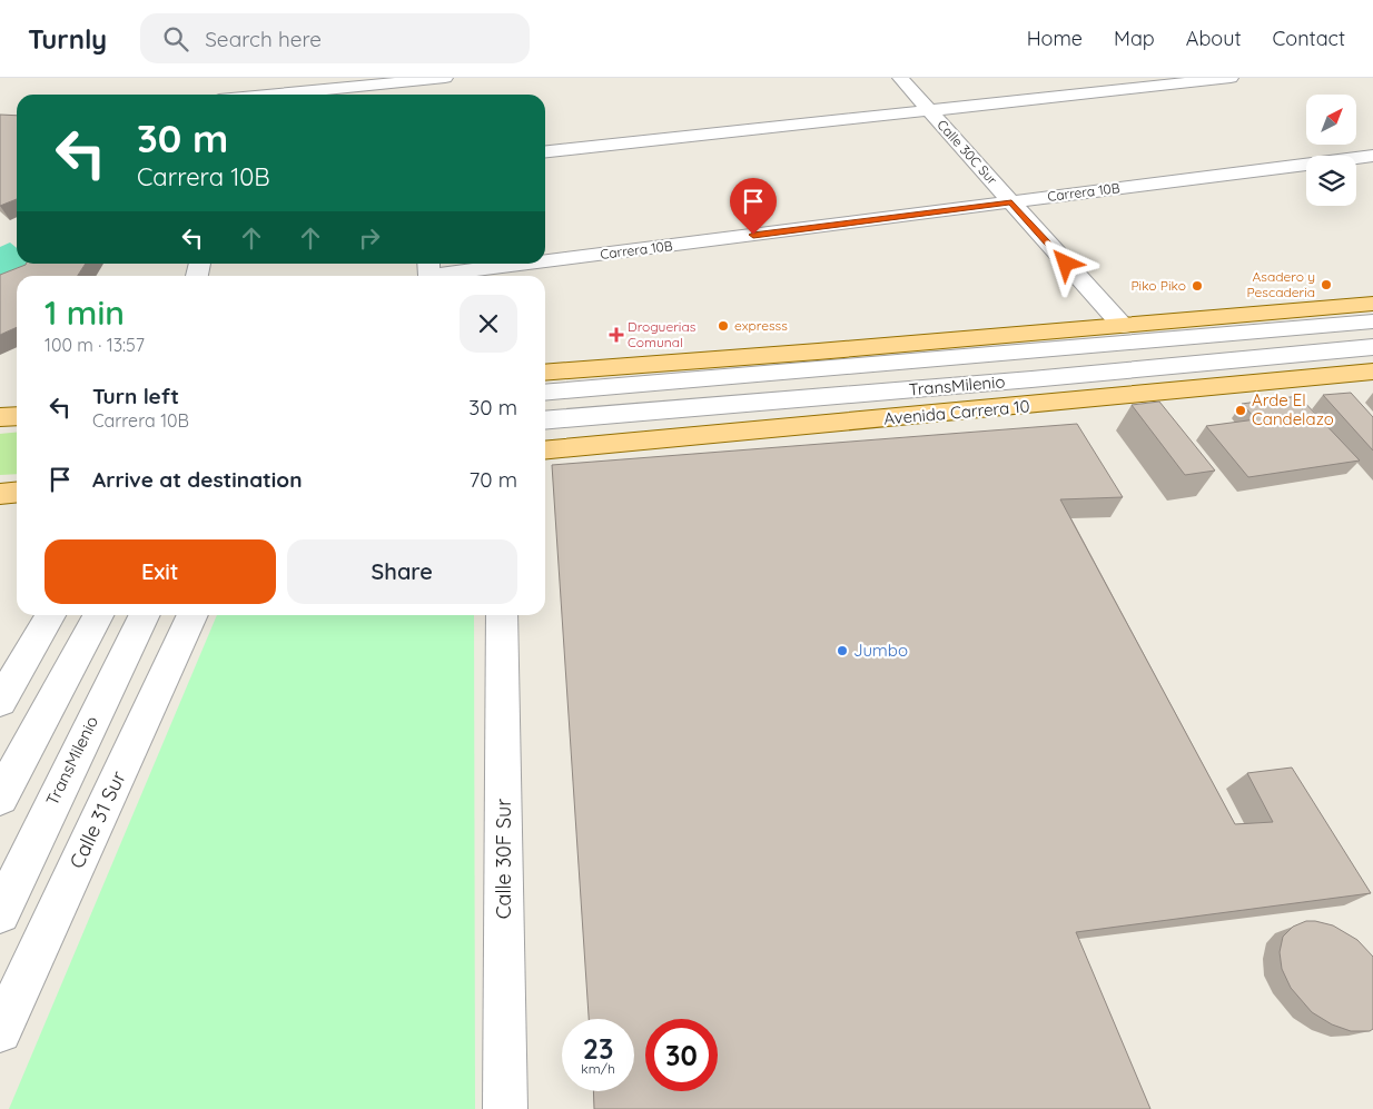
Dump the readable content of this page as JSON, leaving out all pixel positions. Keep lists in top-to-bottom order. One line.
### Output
{"streets":{"main road":["Avenida Carrera 10"],"street":["Calle 30C Sur","Carrera 10B","TransMilenio","Calle 31 Sur","Calle 30F Sur"]},"crossings":[["Calle 30C Sur","Carrera 10B"]],"places":{"other":["Asadero y Pescaderia","Piko Piko","expresss","Arde El Candelazo","Jumbo"],"health":["Droguerias Comunal"]},"north":"top right","page":{"header":"Turnly","search":"Search here","nav":["Home","Map","About","Contact"],"turn":["30 m","Carrera 10B"],"heading":["1 min","100 m · 13:57"],"list":[{"name":"Turn left","note":"Carrera 10B","value":"30 m"},{"name":"Arrive at destination","value":"70 m"}],"buttons":["Exit","Share"],"speed":"23 km/h","limit":"30"}}
